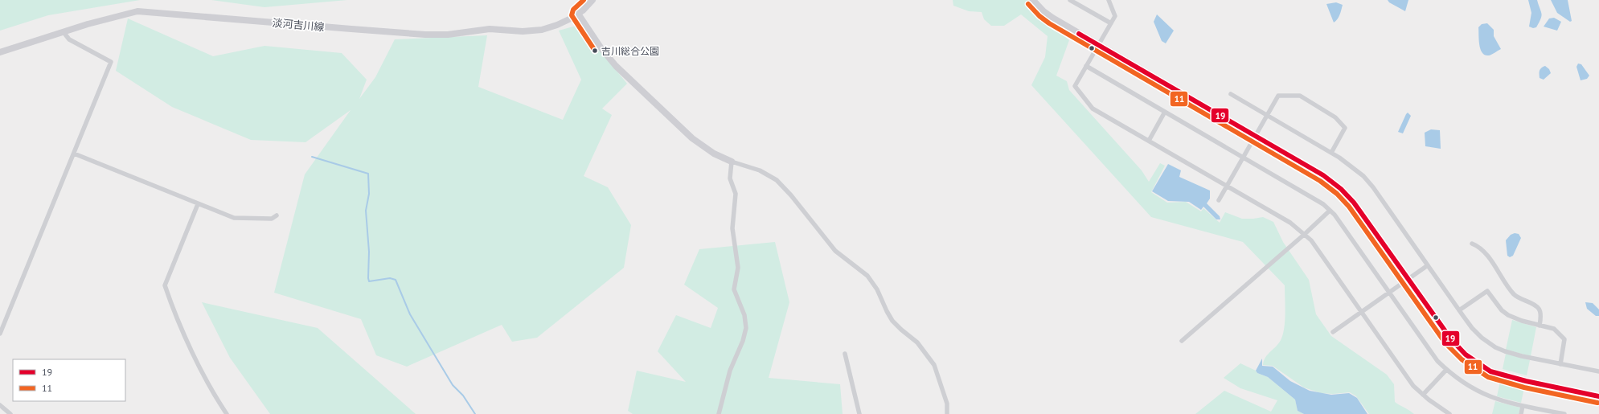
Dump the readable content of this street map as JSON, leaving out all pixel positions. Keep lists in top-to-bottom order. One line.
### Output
{"streets":{"street":["淡河吉川線"]},"places":["吉川総合公園"],"lines":["transit line 11","transit line 19"],"legend":["19","11"]}
